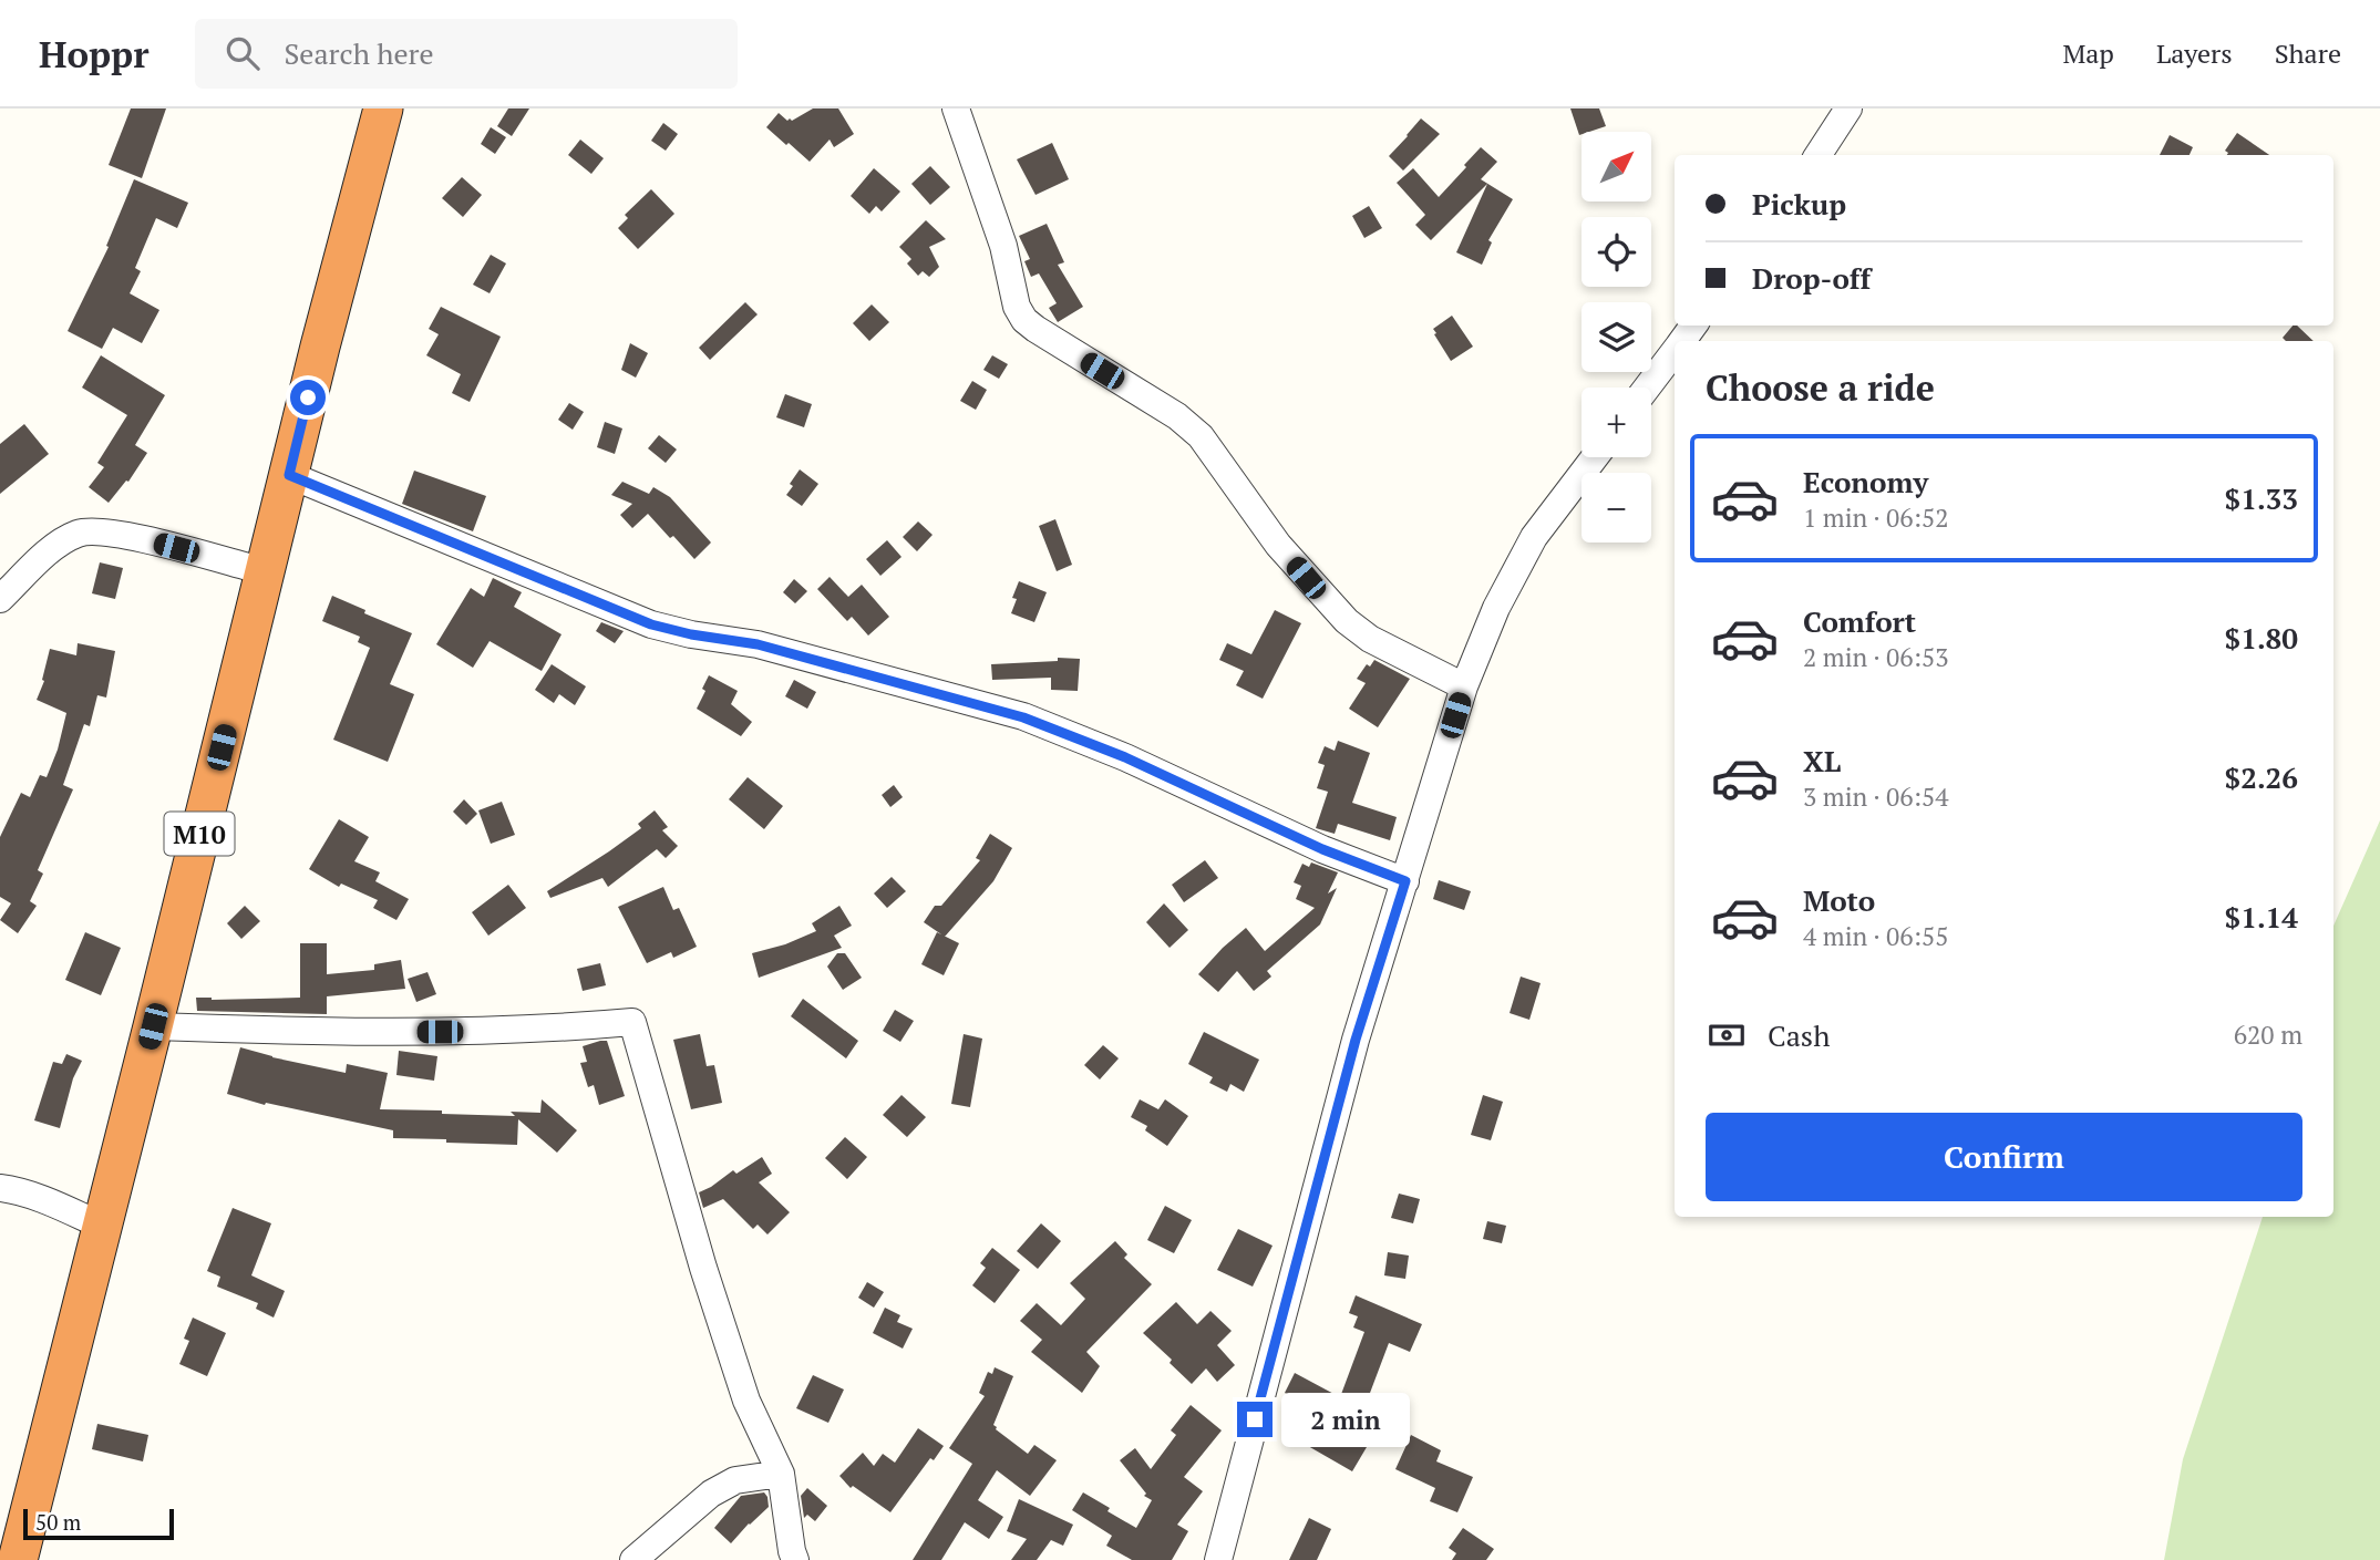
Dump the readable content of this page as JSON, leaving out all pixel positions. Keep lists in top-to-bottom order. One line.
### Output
{"streets":{"highway":["M10"]},"scale_bar":"50 m","north":"top right","page":{"header":"Hoppr","search":"Search here","nav":["Map","Layers","Share"],"map_buttons":["+","−"],"banner":["Pickup","Drop-off"],"heading":"Choose a ride","list":[{"name":"Economy","note":"1 min · 06:52","value":"$1.33"},{"name":"Comfort","note":"2 min · 06:53","value":"$1.80"},{"name":"XL","note":"3 min · 06:54","value":"$2.26"},{"name":"Moto","note":"4 min · 06:55","value":"$1.14"}],"pay":["Cash","620 m"],"buttons":"Confirm","bubble":"2 min","scale":"50 m"}}
